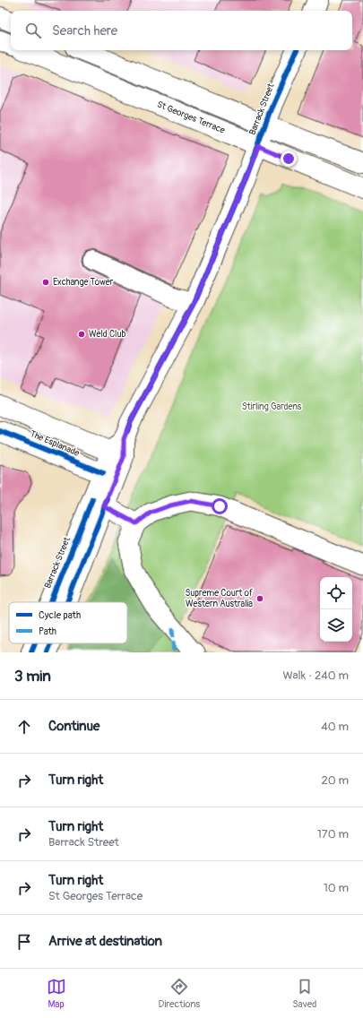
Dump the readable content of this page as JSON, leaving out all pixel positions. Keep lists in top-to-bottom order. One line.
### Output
{"streets":{"main road":["Barrack Street","St Georges Terrace","The Esplanade"]},"crossings":[["Barrack Street","St Georges Terrace"],["Barrack Street","The Esplanade"]],"parks":["Stirling Gardens"],"places":["Exchange Tower","Weld Club","Supreme Court of Western Australia"],"legend":["Cycle path","Path"],"page":{"search":"Search here","heading":["3 min","Walk · 240 m"],"list":[["Continue","40 m"],["Turn right","20 m"],["Turn right","Barrack Street","170 m"],["Turn right","St Georges Terrace","10 m"],"Arrive at destination"],"nav":["Map","Directions","Saved"]}}
